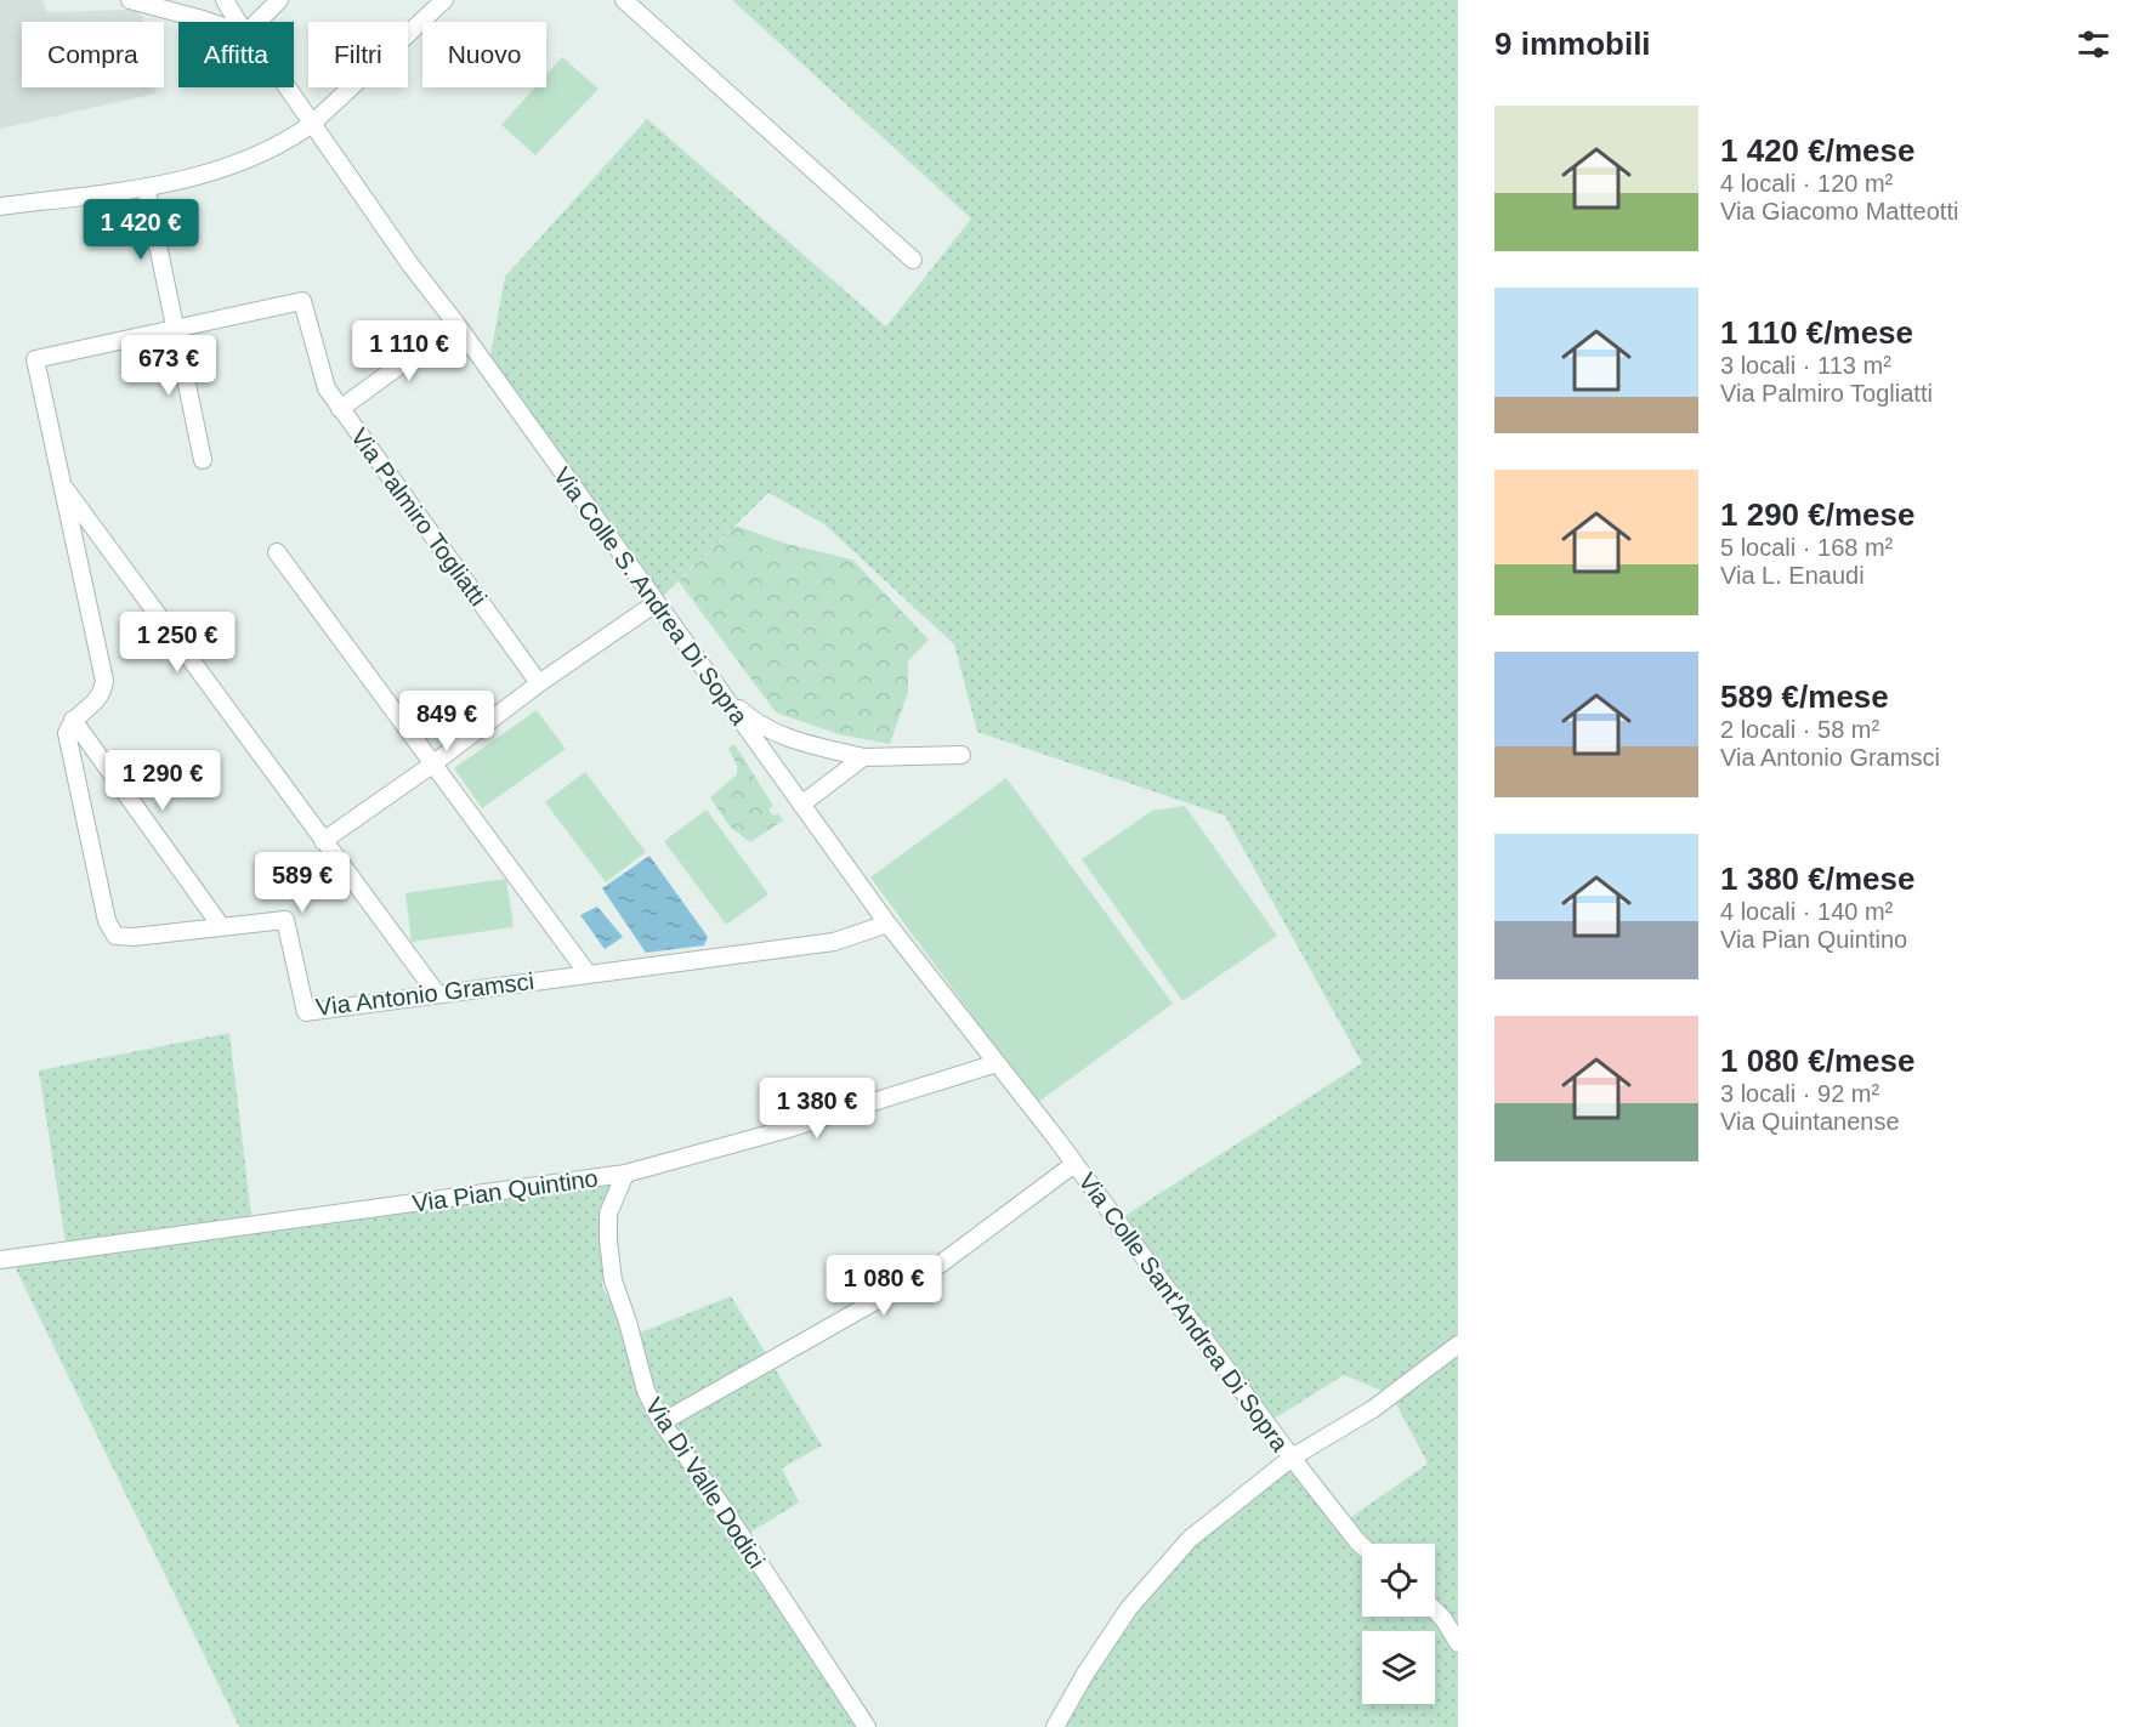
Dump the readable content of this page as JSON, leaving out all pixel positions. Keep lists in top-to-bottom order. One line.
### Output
{"streets":{"street":["Via Palmiro Togliatti","Via Colle S. Andrea Di Sopra","Via Antonio Gramsci","Via Pian Quintino","Via Colle Sant'Andrea Di Sopra","Via Di Valle Dodici"]},"crossings":[["Via Colle S. Andrea Di Sopra","Via Antonio Gramsci"],["Via Colle S. Andrea Di Sopra","Via Pian Quintino"],["Via Colle S. Andrea Di Sopra","Via Colle Sant'Andrea Di Sopra"],["Via Pian Quintino","Via Colle Sant'Andrea Di Sopra"],["Via Pian Quintino","Via Di Valle Dodici"]],"page":{"heading":"9 immobili","chip":["Compra","Affitta","Filtri","Nuovo"],"list":[{"name":"1 420 €/mese","note":"4 locali · 120 m² · Via Giacomo Matteotti"},{"name":"1 110 €/mese","note":"3 locali · 113 m² · Via Palmiro Togliatti"},{"name":"1 290 €/mese","note":"5 locali · 168 m² · Via L. Enaudi"},{"name":"589 €/mese","note":"2 locali · 58 m² · Via Antonio Gramsci"},{"name":"1 380 €/mese","note":"4 locali · 140 m² · Via Pian Quintino"},{"name":"1 080 €/mese","note":"3 locali · 92 m² · Via Quintanense"}],"price":["1 420 €","1 110 €","673 €","1 250 €","849 €","1 290 €","589 €","1 380 €","1 080 €"]}}
